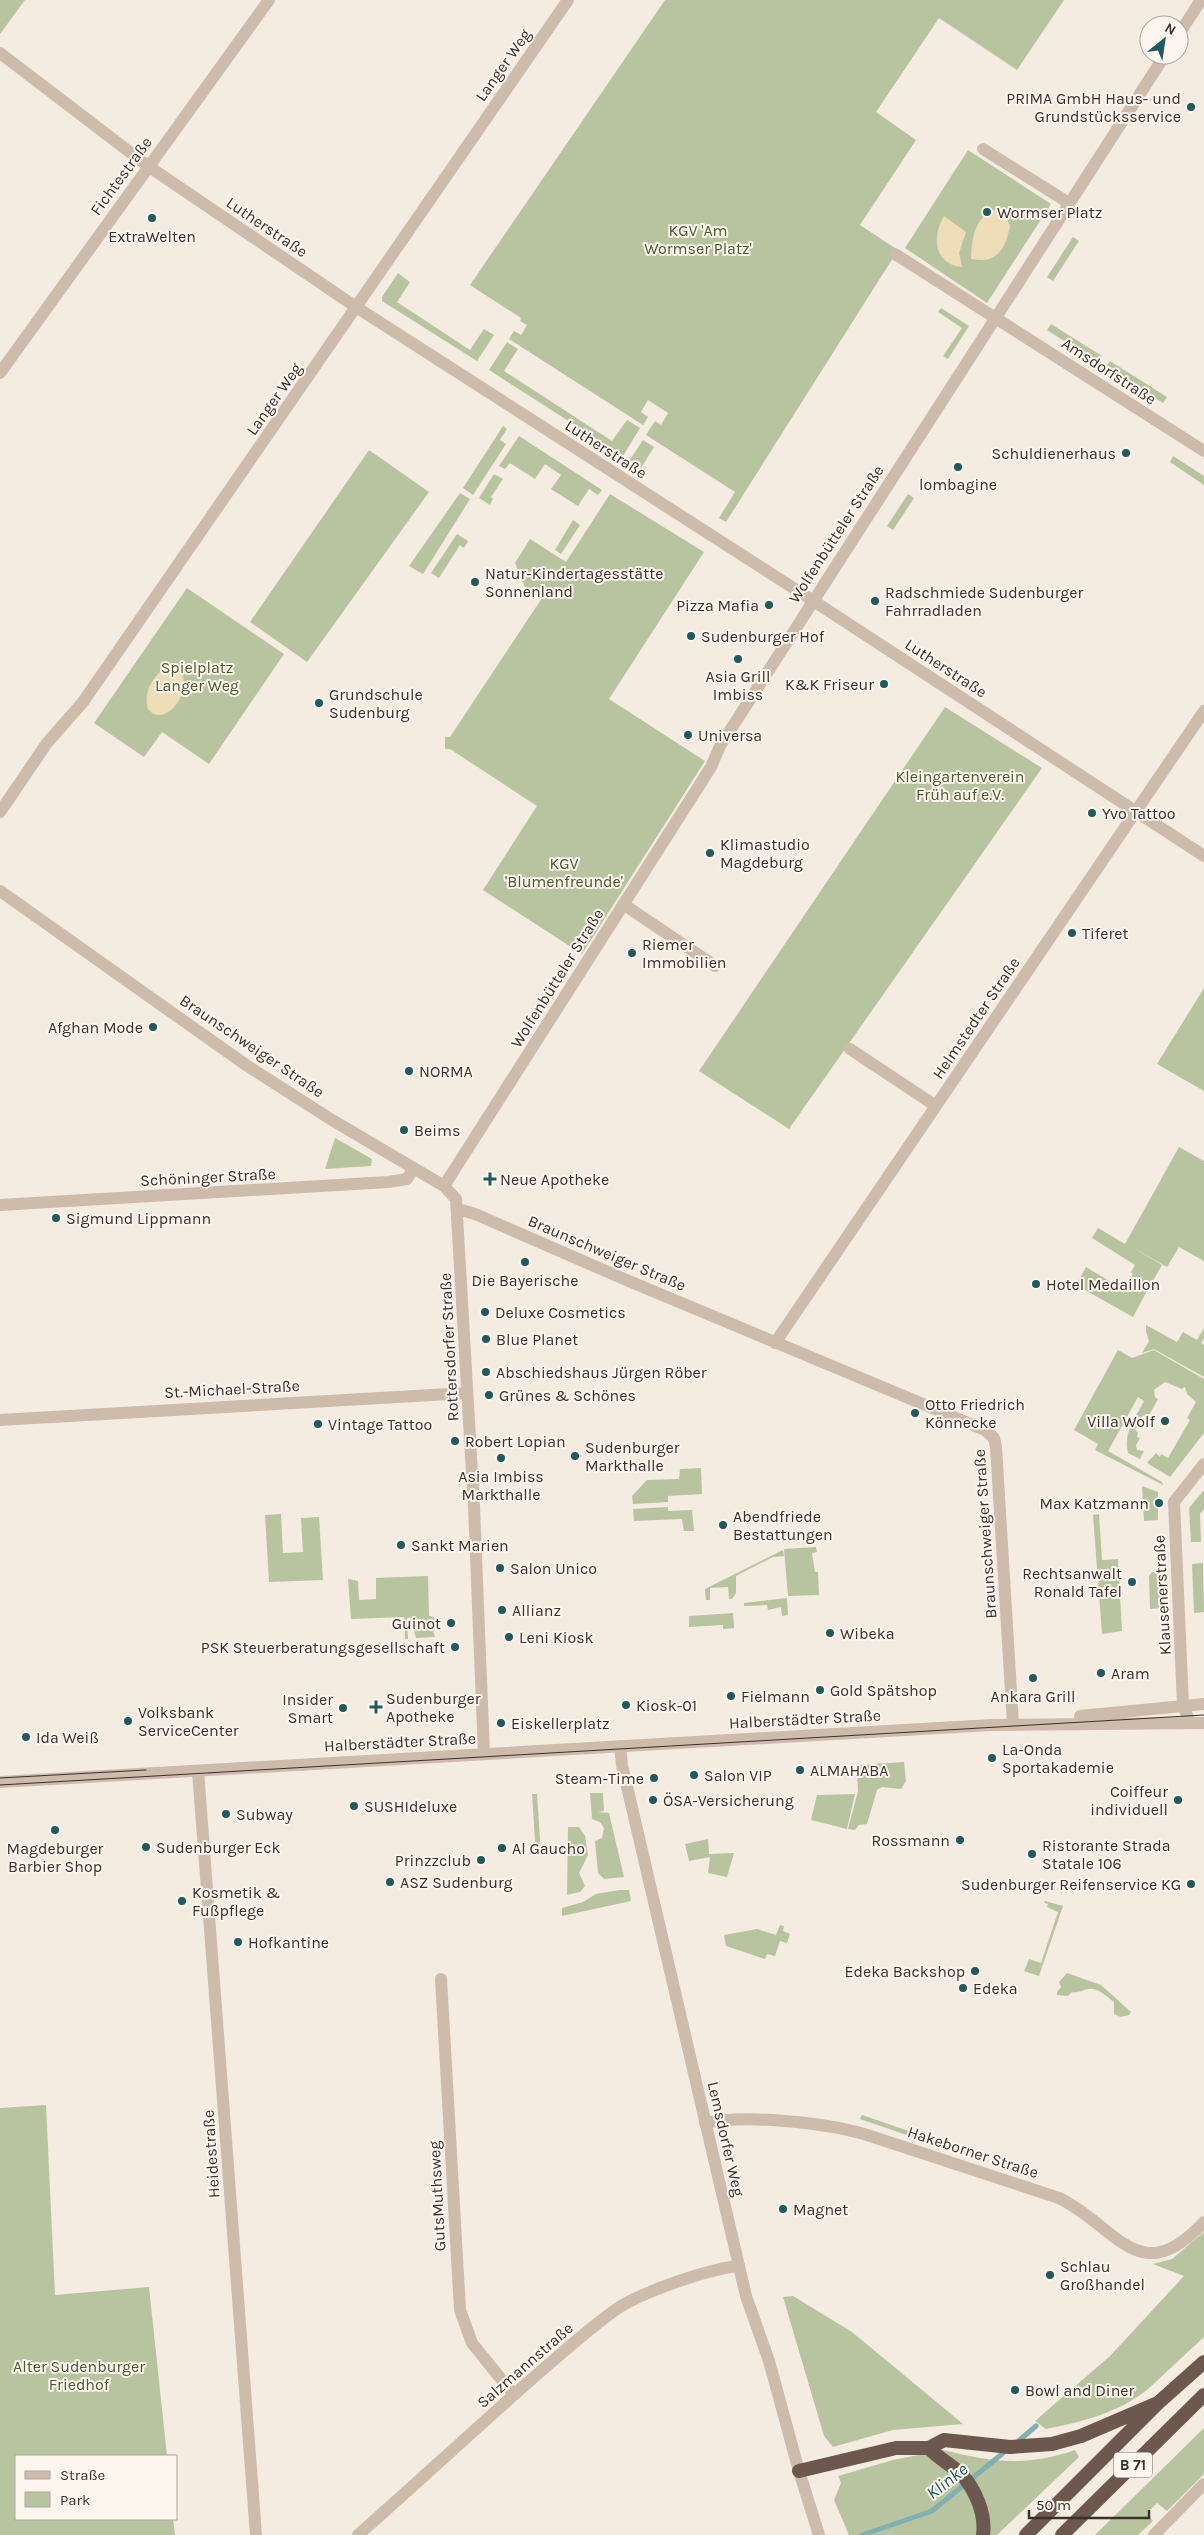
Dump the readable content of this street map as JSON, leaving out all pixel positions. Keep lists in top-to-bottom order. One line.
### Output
{"streets":{"highway":["B 71"],"street":["Langer Weg","Fichtestraße","Lutherstraße","Amsdorfstraße","Wolfenbütteler Straße","Helmstedter Straße","Braunschweiger Straße","Schöninger Straße","Rottersdorfer Straße","St.-Michael-Straße","Klausenerstraße","Halberstädter Straße","Lemsdorfer Weg","Hakeborner Straße","Heidestraße","GutsMuthsweg","Salzmannstraße"]},"crossings":[["Langer Weg","Lutherstraße"],["Fichtestraße","Lutherstraße"],["Lutherstraße","Wolfenbütteler Straße"],["Lutherstraße","Helmstedter Straße"],["Amsdorfstraße","Wolfenbütteler Straße"],["Wolfenbütteler Straße","Braunschweiger Straße"],["Helmstedter Straße","Braunschweiger Straße"],["Braunschweiger Straße","Schöninger Straße"],["Braunschweiger Straße","Rottersdorfer Straße"],["Braunschweiger Straße","Halberstädter Straße"],["Rottersdorfer Straße","St.-Michael-Straße"],["Rottersdorfer Straße","Halberstädter Straße"],["Klausenerstraße","Halberstädter Straße"],["Halberstädter Straße","Lemsdorfer Weg"],["Halberstädter Straße","Heidestraße"],["Lemsdorfer Weg","Hakeborner Straße"],["Lemsdorfer Weg","Salzmannstraße"],["GutsMuthsweg","Salzmannstraße"]],"water":["Klinke"],"parks":["KGV 'Am Wormser Platz'","Spielplatz Langer Weg","Kleingartenverein Früh auf e.V.","KGV 'Blumenfreunde'","Alter Sudenburger Friedhof"],"places":{"other":["PRIMA GmbH Haus- und Grundstücksservice","Wormser Platz","ExtraWelten","Schuldienerhaus","lombagine","Natur-Kindertagesstätte Sonnenland","Radschmiede Sudenburger Fahrradladen","Pizza Mafia","Sudenburger Hof","Asia Grill Imbiss","K&K Friseur","Grundschule Sudenburg","Universa","Yvo Tattoo","Klimastudio Magdeburg","Tiferet","Riemer Immobilien","Afghan Mode","NORMA","Beims","Sigmund Lippmann","Die Bayerische","Hotel Medaillon","Deluxe Cosmetics","Blue Planet","Abschiedshaus Jürgen Röber","Grünes & Schönes","Otto Friedrich Könnecke","Villa Wolf","Vintage Tattoo","Robert Lopian","Sudenburger Markthalle","Asia Imbiss Markthalle","Max Katzmann","Abendfriede Bestattungen","Sankt Marien","Salon Unico","Rechtsanwalt Ronald Tafel","Allianz","Guinot","Wibeka","Leni Kiosk","PSK Steuerberatungsgesellschaft","Aram","Ankara Grill","Gold Spätshop","Fielmann","Kiosk-01","Insider Smart","Volksbank ServiceCenter","Eiskellerplatz","Ida Weiß","La-Onda Sportakademie","ALMAHABA","Salon VIP","Steam-Time","ÖSA-Versicherung","Coiffeur individuell","SUSHIdeluxe","Subway","Magdeburger Barbier Shop","Rossmann","Sudenburger Eck","Al Gaucho","Ristorante Strada Statale 106","Prinzzclub","ASZ Sudenburg","Sudenburger Reifenservice KG","Kosmetik & Fußpflege","Hofkantine","Edeka Backshop","Edeka","Magnet","Schlau Großhandel","Bowl and Diner"],"health":["Neue Apotheke","Sudenburger Apotheke"]},"legend":["Straße","Park"],"scale_bar":"50 m","north":"top right"}
